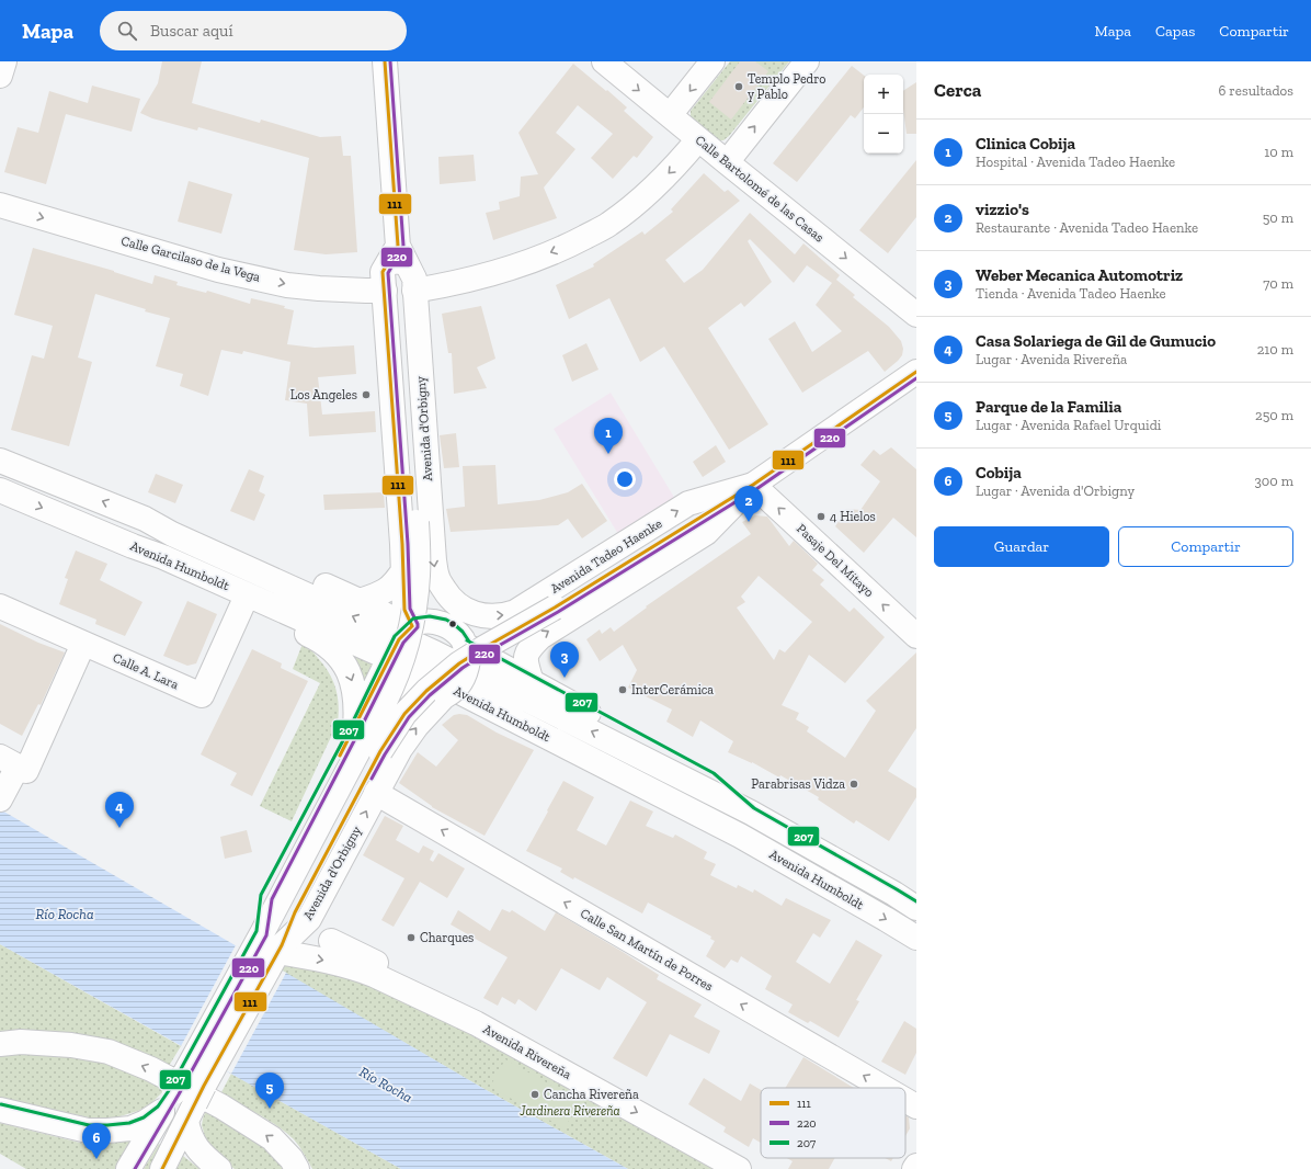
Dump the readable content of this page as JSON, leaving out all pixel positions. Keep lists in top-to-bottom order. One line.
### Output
{"streets":{"main road":["Calle Bartolomé de las Casas","Calle Garcilaso de la Vega","Avenida d'Orbigny","Avenida Tadeo Haenke","Pasaje Del Mitayo","Avenida Humboldt","Calle A. Lara","Calle San Martín de Porres","Avenida Rivereña"]},"crossings":[["Avenida d'Orbigny","Avenida Tadeo Haenke"],["Avenida d'Orbigny","Calle San Martín de Porres"],["Avenida d'Orbigny","Avenida Rivereña"],["Avenida Tadeo Haenke","Pasaje Del Mitayo"]],"one_way":["Calle Bartolomé de las Casas","Calle Garcilaso de la Vega","Pasaje Del Mitayo"],"water":["Río Rocha"],"parks":["Jardinera Rivereña"],"places":["Templo Pedro y Pablo","Los Angeles","4 Hielos","InterCerámica","Parabrisas Vidza","Charques","Cancha Rivereña"],"lines":["transit line 111","transit line 220","transit line 207"],"legend":["111","220","207"],"page":{"header":"Mapa","search":"Buscar aquí","nav":["Mapa","Capas","Compartir"],"heading":["Cerca","6 resultados"],"map_buttons":["+","−"],"list":[{"mark":"1","name":"Clinica Cobija","note":"Hospital · Avenida Tadeo Haenke","value":"10 m"},{"mark":"2","name":"vizzio's","note":"Restaurante · Avenida Tadeo Haenke","value":"50 m"},{"mark":"3","name":"Weber Mecanica Automotriz","note":"Tienda · Avenida Tadeo Haenke","value":"70 m"},{"mark":"4","name":"Casa Solariega de Gil de Gumucio","note":"Lugar · Avenida Rivereña","value":"210 m"},{"mark":"5","name":"Parque de la Familia","note":"Lugar · Avenida Rafael Urquidi","value":"250 m"},{"mark":"6","name":"Cobija","note":"Lugar · Avenida d'Orbigny","value":"300 m"}],"pins":["1","2","3","4","5","6"],"buttons":["Guardar","Compartir"]}}
